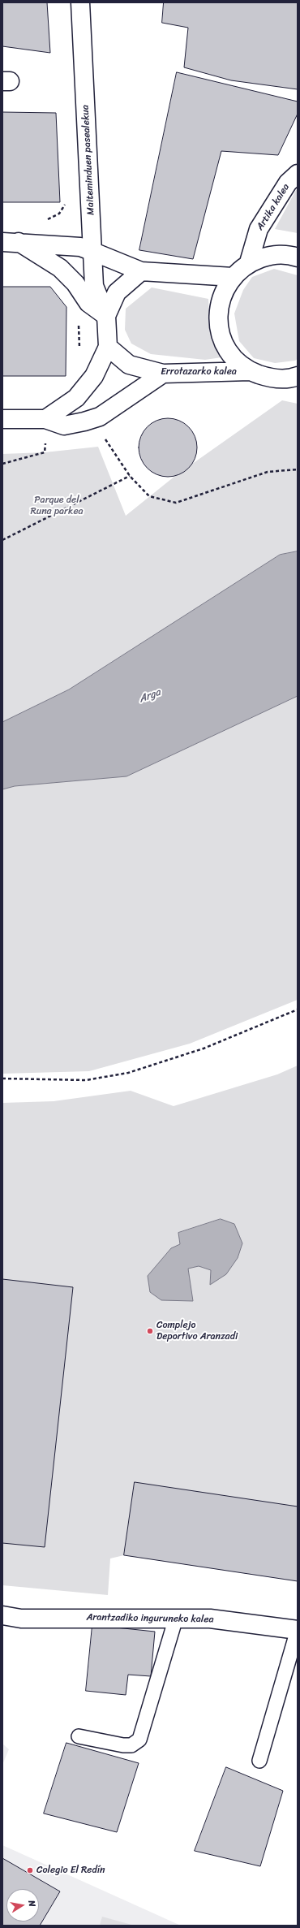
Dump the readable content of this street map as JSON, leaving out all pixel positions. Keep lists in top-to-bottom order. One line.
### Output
{"streets":{"street":["Maiteminduen pasealekua","Artika kalea","Errotazarko kalea","Arantzadiko inguruneko kalea"]},"water":["Arga"],"parks":["Parque del Runa parkea"],"places":["Complejo Deportivo Aranzadi","Colegio El Redín"],"north":"right"}
